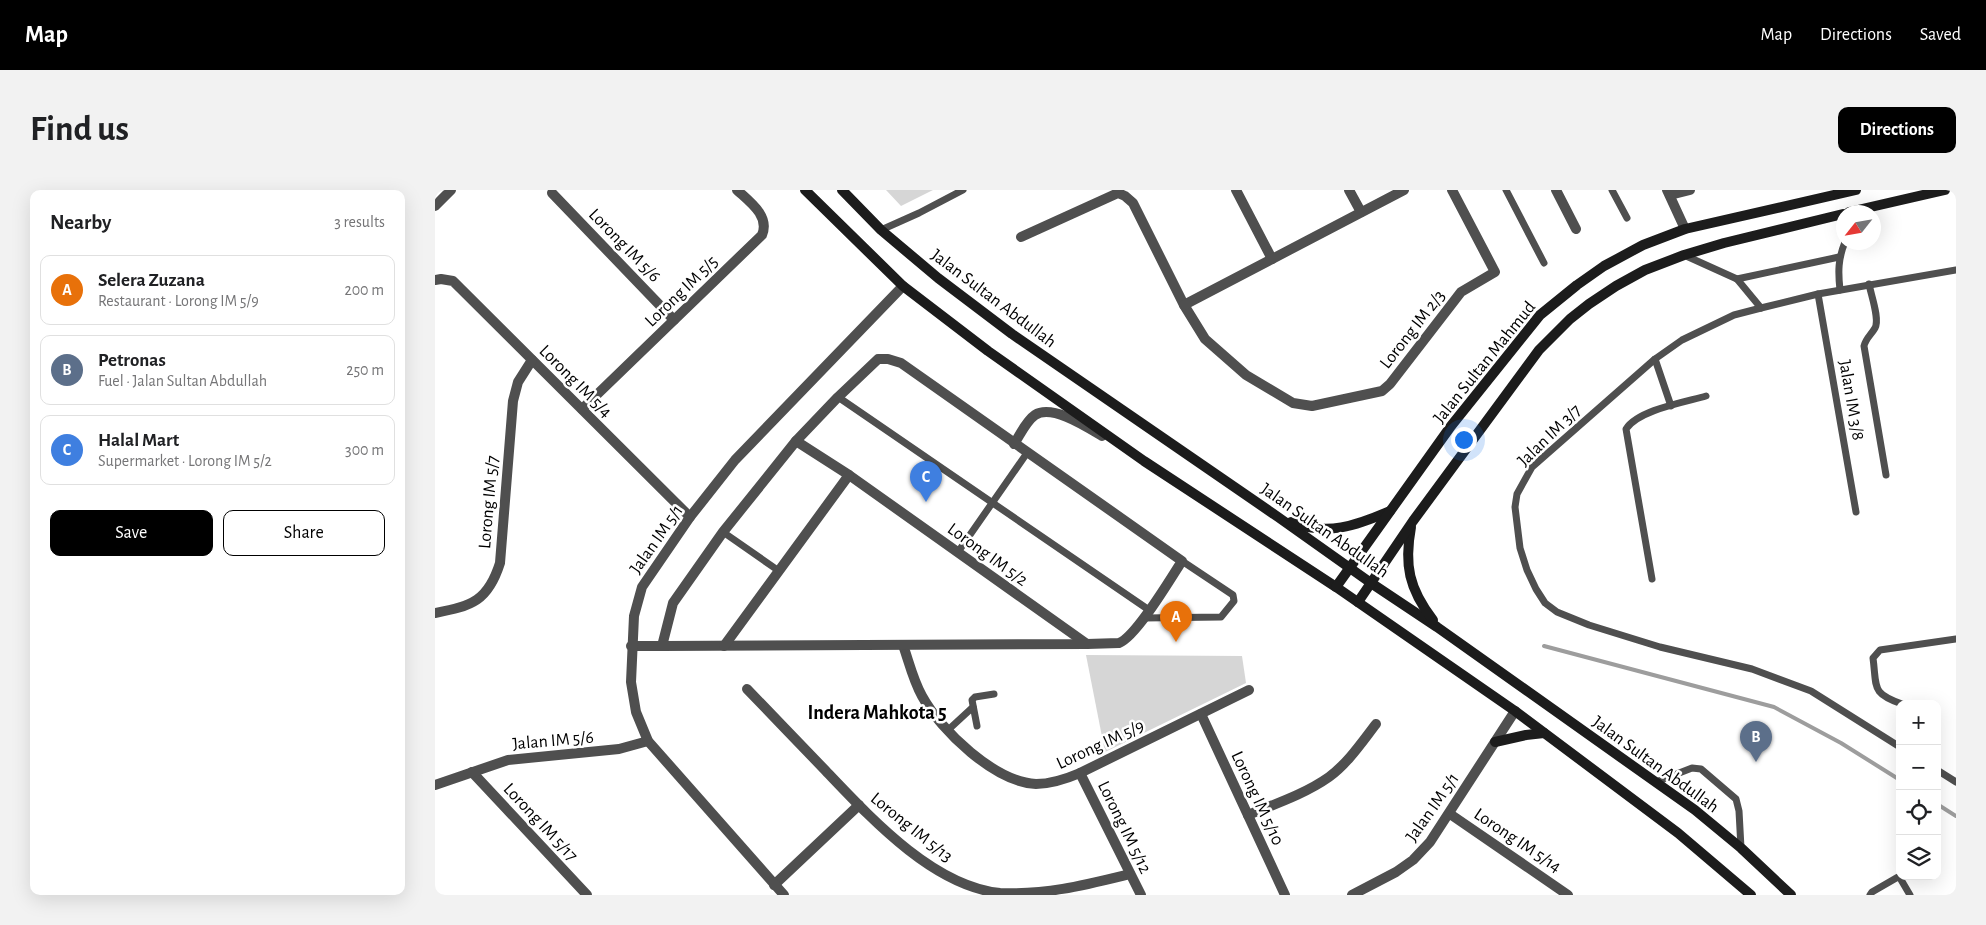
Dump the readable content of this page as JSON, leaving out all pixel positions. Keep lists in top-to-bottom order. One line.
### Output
{"streets":{"main road":["Jalan Sultan Abdullah","Jalan Sultan Mahmud"],"street":["Lorong IM 5/6","Lorong IM 5/5","Lorong IM 2/3","Lorong IM 5/4","Lorong IM 5/7","Jalan IM 5/1","Lorong IM 5/2","Jalan IM 5/6","Lorong IM 5/9","Lorong IM 5/10","Lorong IM 5/17","Lorong IM 5/13","Lorong IM 5/12","Lorong IM 5/14"],"lane":["Jalan IM 3/8","Jalan IM 3/7"]},"crossings":[["Lorong IM 5/6","Lorong IM 5/5"],["Lorong IM 5/5","Lorong IM 5/4"],["Jalan Sultan Abdullah","Jalan Sultan Mahmud"],["Lorong IM 5/4","Lorong IM 5/7"],["Lorong IM 5/4","Jalan IM 5/1"],["Jalan IM 3/8","Jalan IM 3/7"],["Jalan IM 5/1","Jalan IM 5/6"],["Jalan IM 5/1","Lorong IM 5/14"],["Jalan IM 5/6","Lorong IM 5/17"],["Lorong IM 5/9","Lorong IM 5/10"],["Lorong IM 5/9","Lorong IM 5/12"],["Lorong IM 5/13","Lorong IM 5/12"]],"districts":["Indera Mahkota 5"],"north":"bottom left","page":{"header":"Map","nav":["Map","Directions","Saved"],"buttons":["Directions",["Save","Share"]],"title":"Find us","heading":["Nearby","3 results"],"list":[{"mark":"A","name":"Selera Zuzana","note":"Restaurant · Lorong IM 5/9","value":"200 m"},{"mark":"B","name":"Petronas","note":"Fuel · Jalan Sultan Abdullah","value":"250 m"},{"mark":"C","name":"Halal Mart","note":"Supermarket · Lorong IM 5/2","value":"300 m"}],"pins":["C","A","B"],"map_buttons":["+","−"]}}
